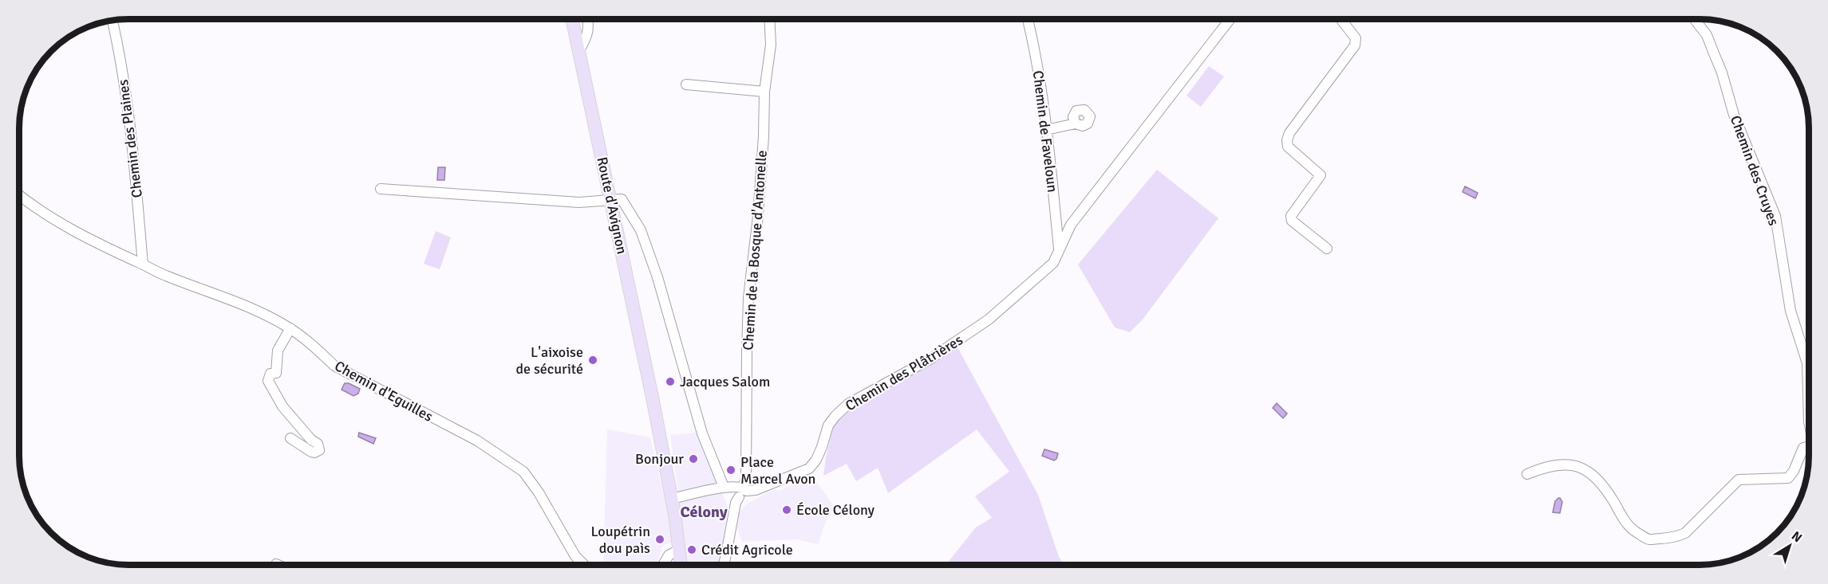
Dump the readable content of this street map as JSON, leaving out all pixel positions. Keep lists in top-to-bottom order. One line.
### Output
{"streets":{"main road":["Route d'Avignon"],"street":["Chemin de Faveloun","Chemin des Plaines","Chemin des Cruyes","Chemin de la Bosque d'Antonelle","Chemin des Plâtrières","Chemin d'Eguilles"]},"crossings":[["Chemin de Faveloun","Chemin des Plâtrières"],["Chemin des Plaines","Chemin d'Eguilles"],["Chemin de la Bosque d'Antonelle","Chemin des Plâtrières"]],"districts":["Célony"],"places":["L'aixoise de sécurité","Jacques Salom","Bonjour","Place Marcel Avon","École Célony","Loupétrin dou paìs","Crédit Agricole"],"north":"top right"}
